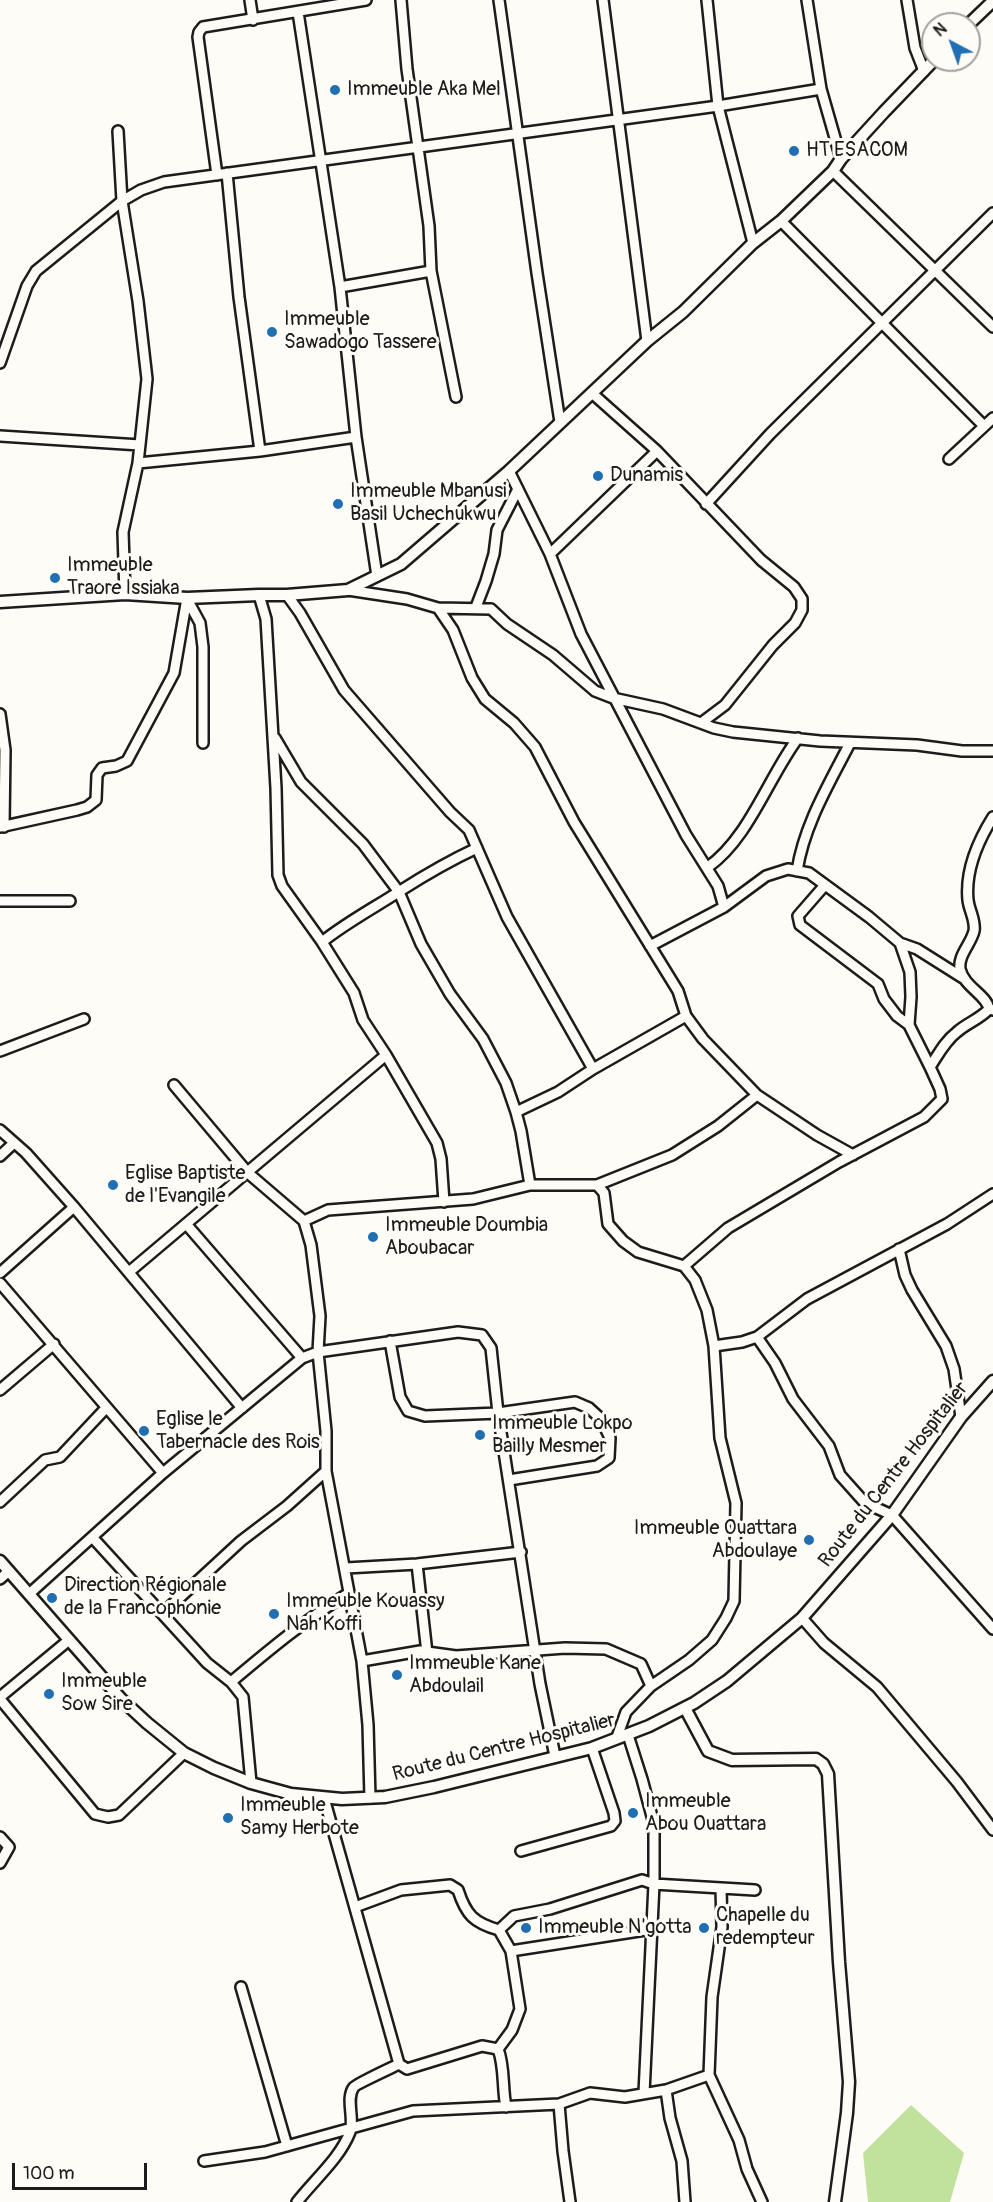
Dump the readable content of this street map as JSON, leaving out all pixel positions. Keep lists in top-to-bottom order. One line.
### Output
{"streets":{"street":["Route du Centre Hospitalier"]},"places":["Immeuble Aka Mel","HT ESACOM","Immeuble Sawadogo Tassere","Dunamis","Immeuble Mbanusi Basil Uchechukwu","Immeuble Traore Issiaka","Eglise Baptiste de l'Evangile","Immeuble Doumbia Aboubacar","Eglise le Tabernacle des Rois","Immeuble Lokpo Bailly Mesmer","Immeuble Ouattara Abdoulaye","Direction Régionale de la Francophonie","Immeuble Kouassy Nah Koffi","Immeuble Kane Abdoulail","Immeuble Sow Sire","Immeuble Abou Ouattara","Immeuble Samy Herbote","Immeuble N'gotta","Chapelle du redempteur"],"scale_bar":"100 m","north":"top left"}
